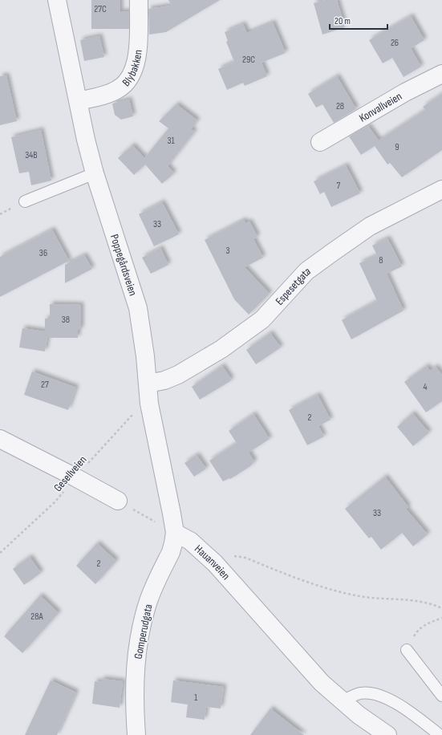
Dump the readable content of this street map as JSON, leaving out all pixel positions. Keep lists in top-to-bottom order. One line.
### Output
{"streets":{"street":["Blybakken","Konvallveien","Poppegårdsveien","Espesetgata","Hauanveien","Gomperudgata"],"path":["Gesellveien"]},"crossings":[["Blybakken","Poppegårdsveien"],["Poppegårdsveien","Espesetgata"],["Poppegårdsveien","Gesellveien"],["Poppegårdsveien","Hauanveien"],["Poppegårdsveien","Gomperudgata"],["Hauanveien","Gomperudgata"]],"house_numbers":["27C","26","29C","28","31","9","34B","7","33","3","36","8","38","27","4","2","33","2","28A","1"],"scale_bar":"20 m"}
